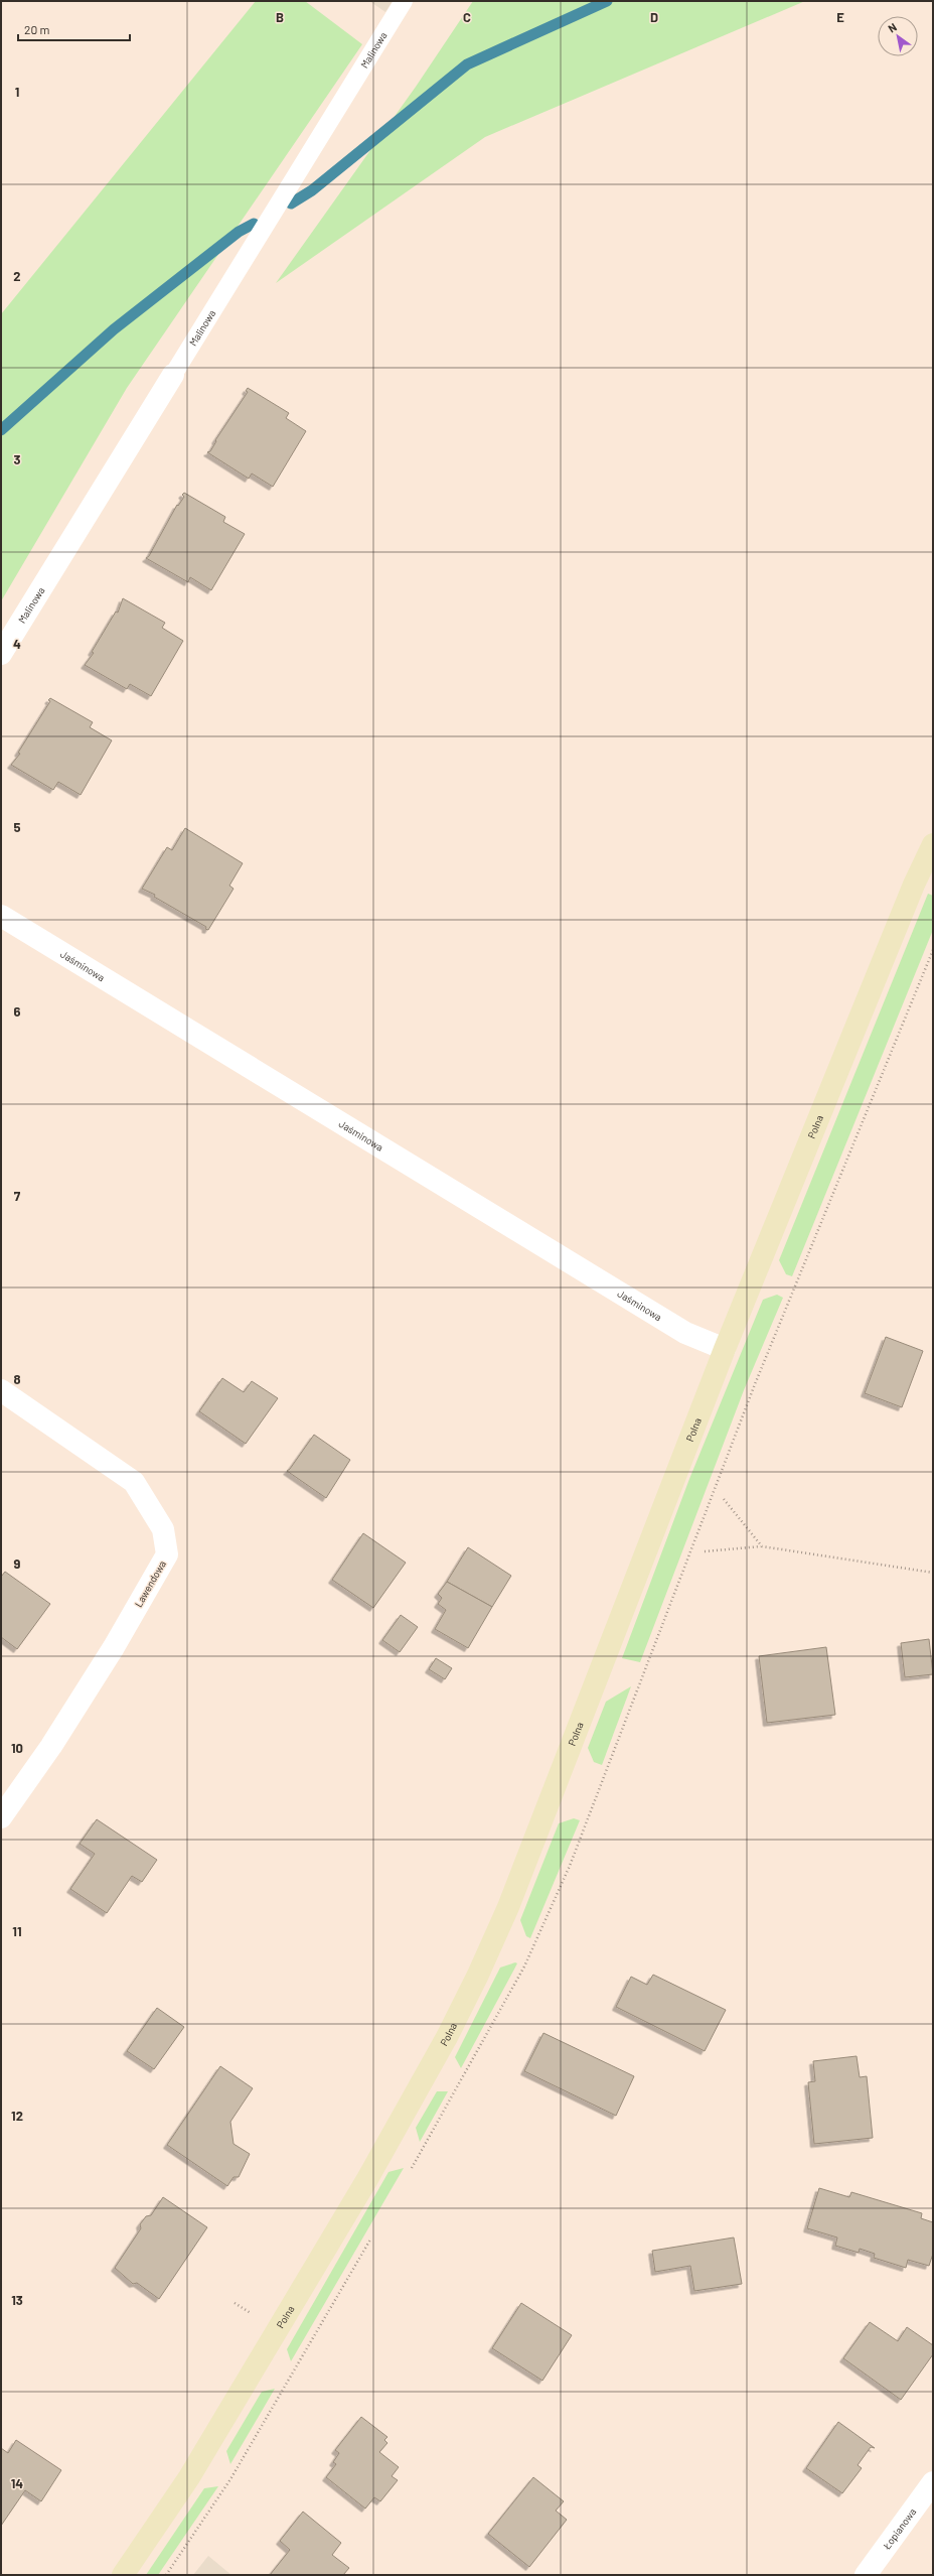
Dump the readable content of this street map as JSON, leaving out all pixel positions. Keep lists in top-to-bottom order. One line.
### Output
{"streets":{"street":["Malinowa","Jaśminowa","Polna","Lawendowa","Łopianowa"]},"crossings":[["Jaśminowa","Polna"]],"scale_bar":"20 m","north":"top left","grid":{"columns":["B","C","D","E"],"rows":["1","2","3","4","5","6","7","8","9","10","11","12","13","14"]}}
